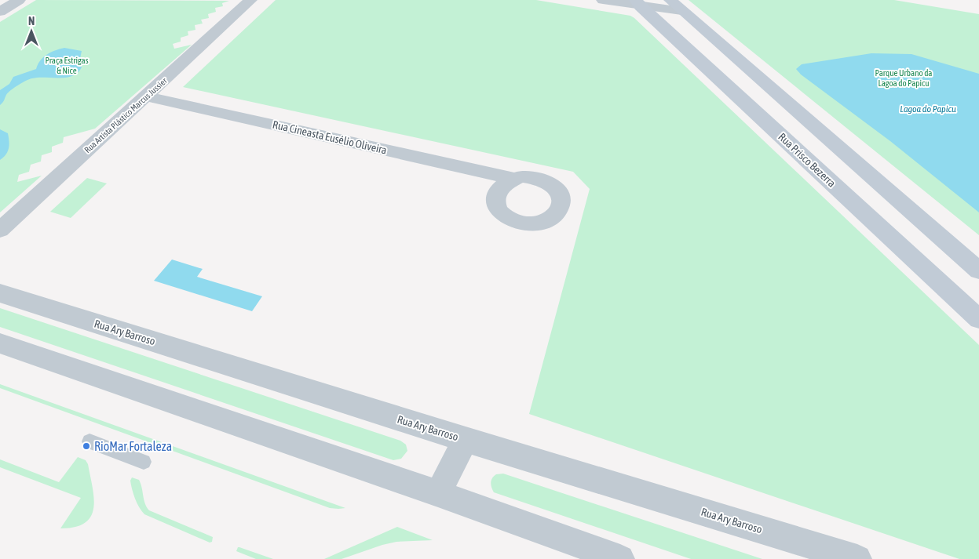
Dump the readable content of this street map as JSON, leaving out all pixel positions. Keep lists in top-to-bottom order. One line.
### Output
{"streets":{"street":["Rua Artista Plástico Marcus Jussier","Rua Cineasta Eusélio Oliveira","Rua Prisco Bezerra","Rua Ary Barroso"]},"crossings":[["Rua Artista Plástico Marcus Jussier","Rua Cineasta Eusélio Oliveira"]],"water":["Lagoa do Papicu"],"parks":["Praça Estrigas & Nice","Parque Urbano da Lagoa do Papicu"],"places":["RioMar Fortaleza"],"north":"top"}
